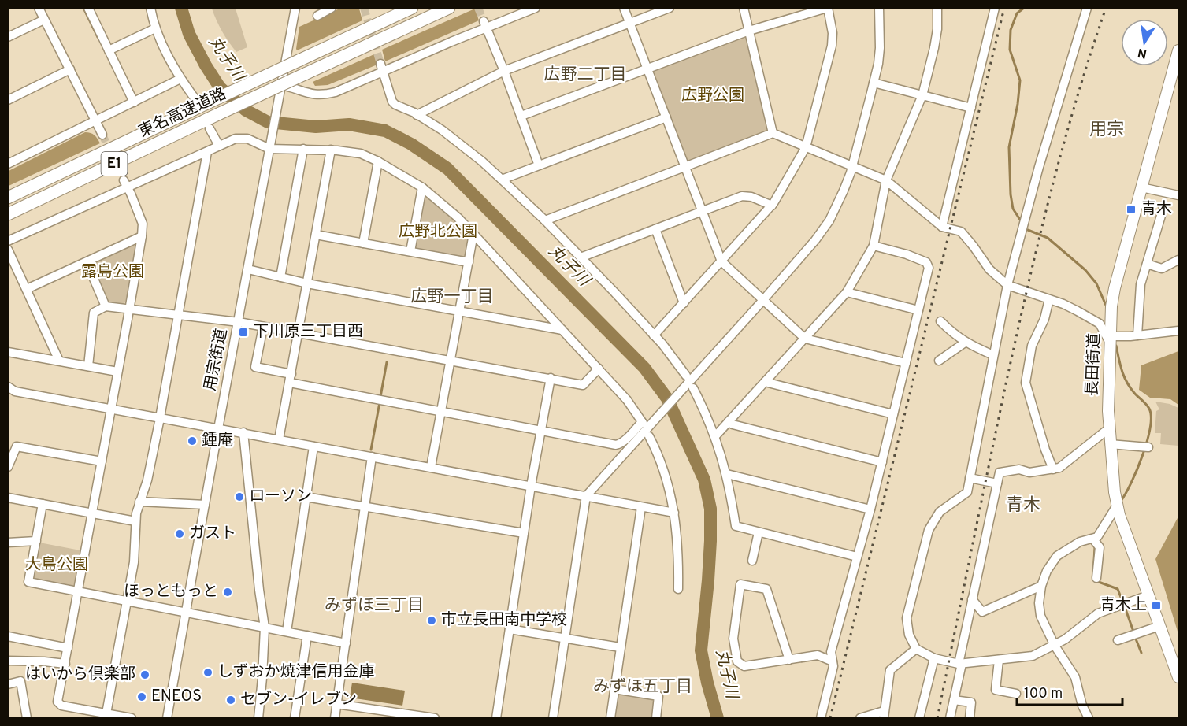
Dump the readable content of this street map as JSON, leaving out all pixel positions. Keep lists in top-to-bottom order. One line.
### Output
{"streets":{"highway":["東名高速道路","E1"],"main road":["長田街道"],"street":["用宗街道"]},"districts":["広野二丁目","用宗","広野一丁目","青木","みずほ三丁目","みずほ五丁目"],"water":["丸子川"],"parks":["広野公園","広野北公園","露島公園","大島公園"],"places":{"transit":["青木","下川原三丁目西","青木上"],"other":["鍾庵","ローソン","ガスト","ほっともっと","市立長田南中学校","しずおか焼津信用金庫","はいから倶楽部","ENEOS","セブン-イレブン"]},"scale_bar":"100 m","north":"bottom"}
